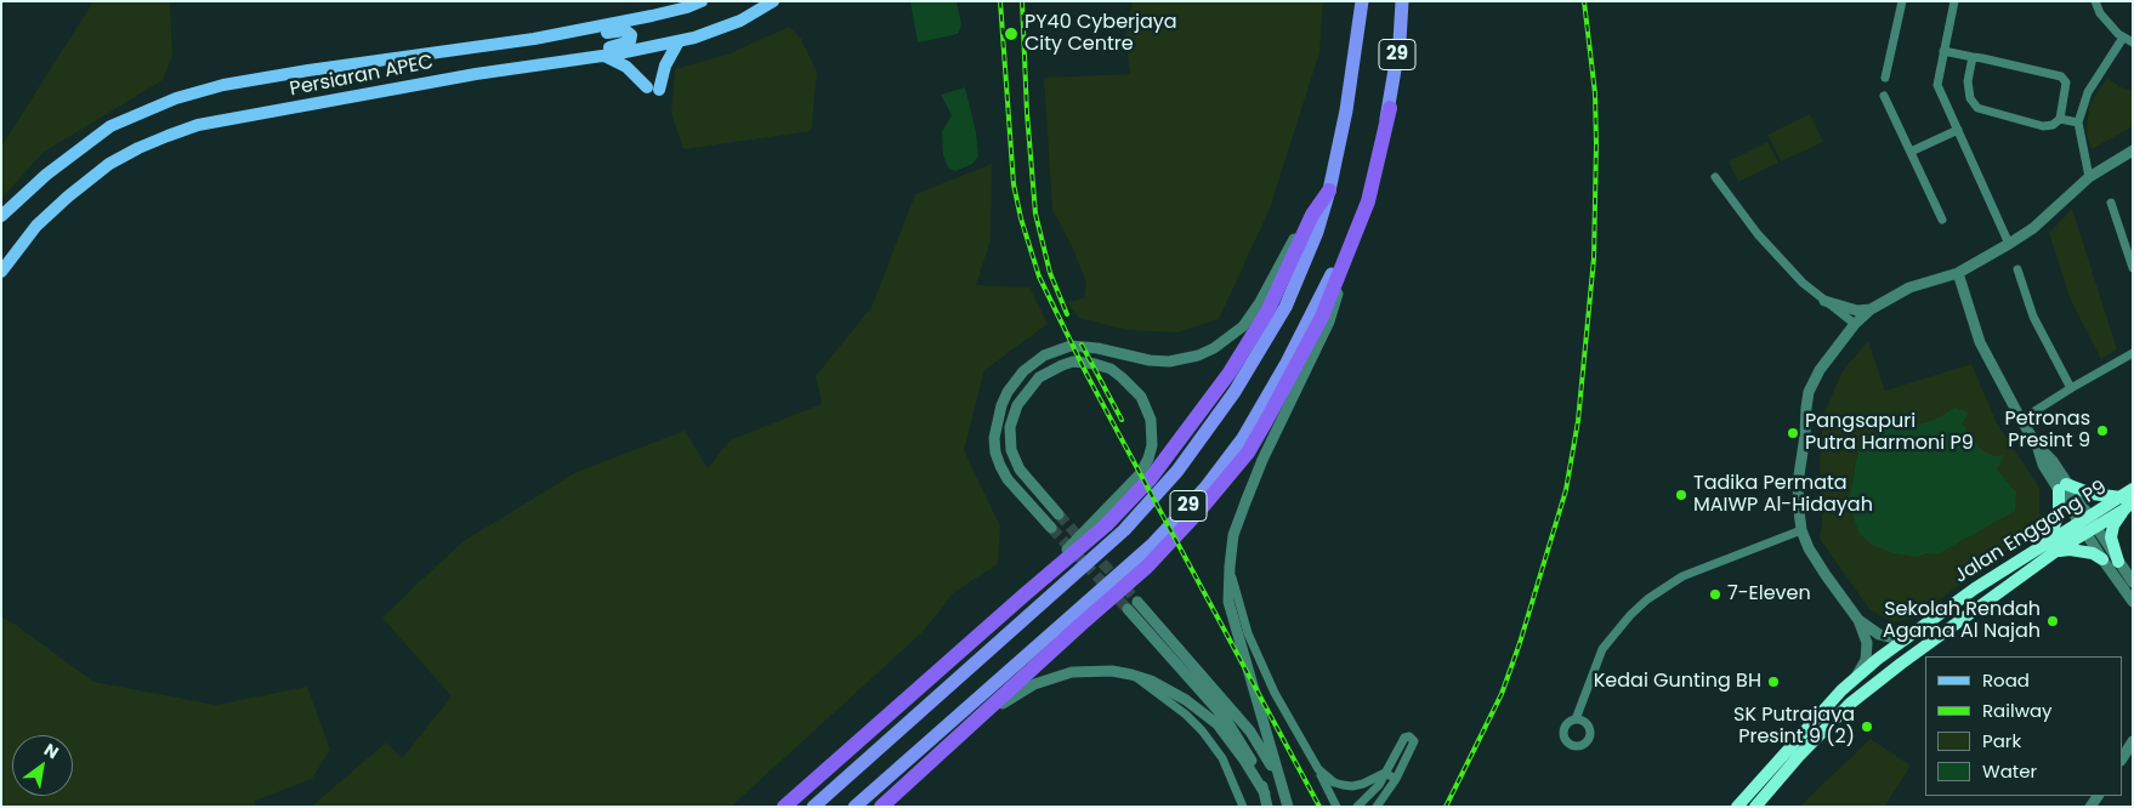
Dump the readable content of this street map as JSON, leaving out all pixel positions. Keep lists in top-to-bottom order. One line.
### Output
{"streets":{"highway":["29"],"main road":["Persiaran APEC","Jalan Enggang P9"]},"places":["PY40 Cyberjaya City Centre","Petronas Presint 9","Pangsapuri Putra Harmoni P9","Tadika Permata MAIWP Al-Hidayah","7-Eleven","Sekolah Rendah Agama Al Najah","Kedai Gunting BH","SK Putrajaya Presint 9 (2)"],"legend":["Road","Railway","Park","Water"],"north":"top right"}
